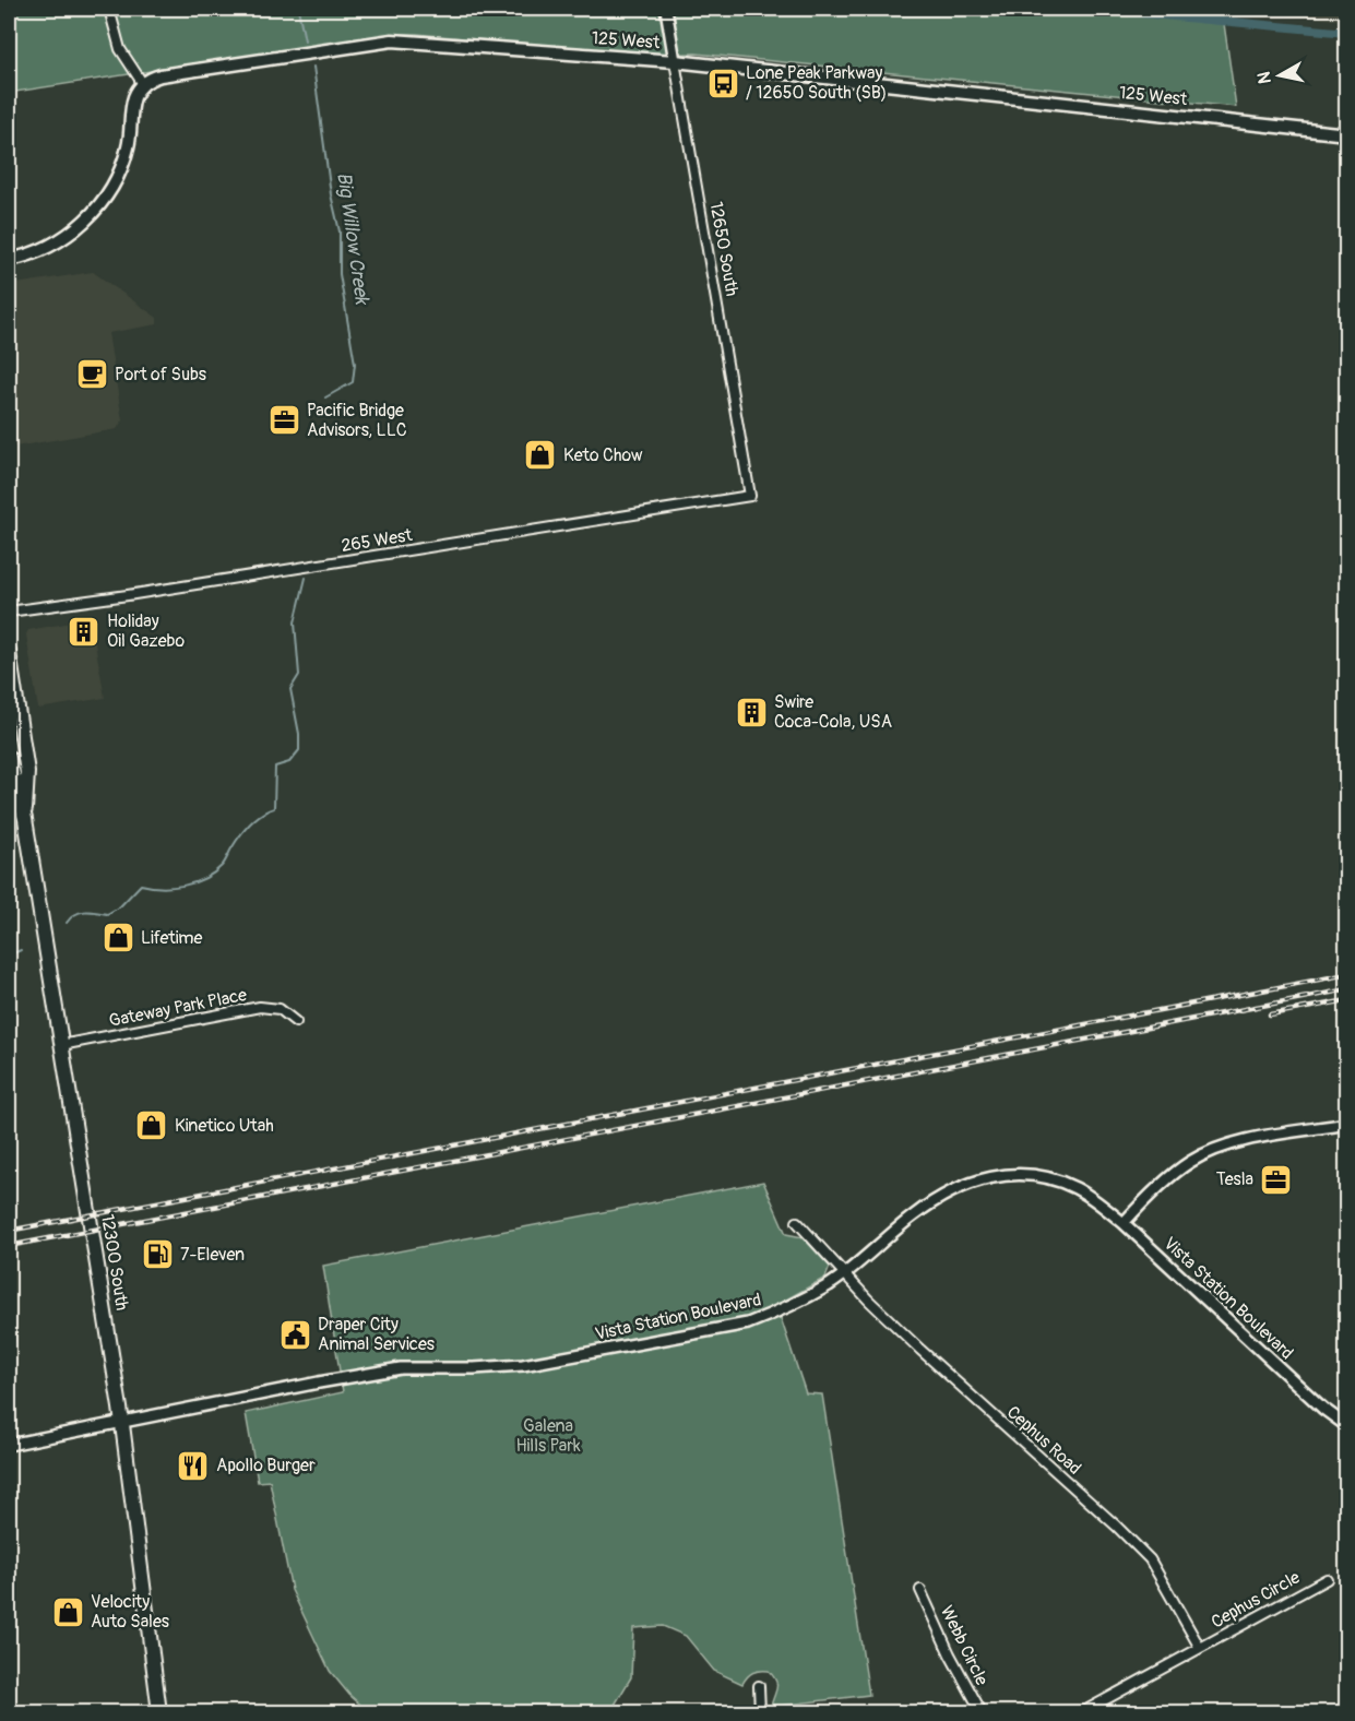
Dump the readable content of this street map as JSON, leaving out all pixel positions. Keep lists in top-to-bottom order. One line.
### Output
{"streets":{"main road":["125 West","12300 South"],"street":["12650 South","265 West","Gateway Park Place","Vista Station Boulevard","Cephus Road","Cephus Circle","Webb Circle"]},"crossings":[["125 West","12650 South"],["12650 South","265 West"],["Gateway Park Place","12300 South"],["12300 South","Vista Station Boulevard"],["Vista Station Boulevard","Cephus Road"],["Cephus Road","Cephus Circle"]],"water":["Big Willow Creek"],"parks":["Galena Hills Park"],"places":{"bus stop":["Lone Peak Parkway / 12650 South (SB)"],"cafe":["Port of Subs"],"office":["Pacific Bridge Advisors, LLC","Tesla"],"shop":["Keto Chow","Lifetime","Kinetico Utah","Velocity Auto Sales"],"building":["Holiday Oil Gazebo","Swire Coca-Cola, USA"],"fuel station":["7-Eleven"],"public building":["Draper City Animal Services"],"restaurant":["Apollo Burger"]},"north":"left"}
